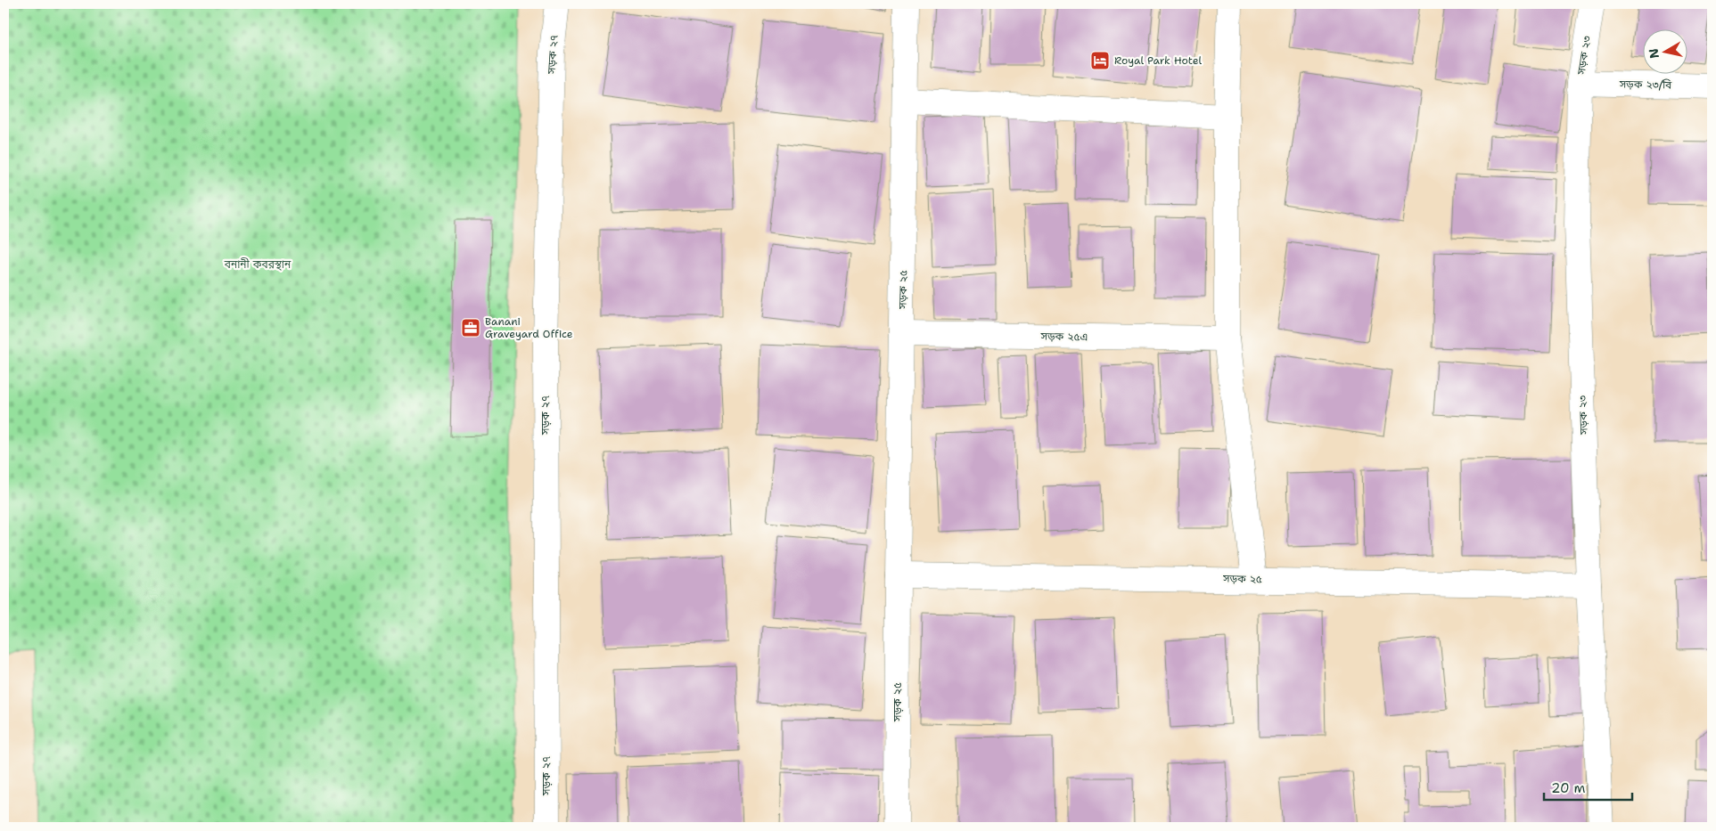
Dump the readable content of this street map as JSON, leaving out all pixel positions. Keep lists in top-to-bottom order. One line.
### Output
{"streets":{"street":["সড়ক ২৭","সড়ক ২৩","সড়ক ২৩/বি","সড়ক ২৫","সড়ক ২৫এ"]},"crossings":[["সড়ক ২৩","সড়ক ২৩/বি"],["সড়ক ২৩","সড়ক ২৫"],["সড়ক ২৫","সড়ক ২৫এ"]],"parks":["বনানী কবরস্থান"],"places":{"hotel":["Royal Park Hotel"],"office":["Banani Graveyard Office"]},"scale_bar":"20 m","north":"left"}
